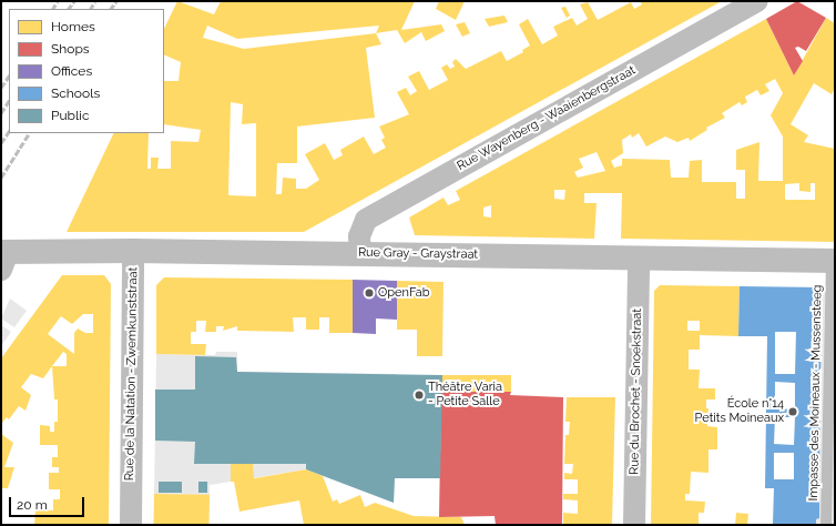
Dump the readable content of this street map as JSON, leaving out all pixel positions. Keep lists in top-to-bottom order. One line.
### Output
{"streets":{"street":["Rue Wayenberg - Waaienbergstraat","Rue Gray - Graystraat","Rue de la Natation - Zwemkunststraat","Rue du Brochet - Snoekstraat"],"lane":["Impasse des Moineaux - Mussensteeg"]},"crossings":[["Rue Wayenberg - Waaienbergstraat","Rue Gray - Graystraat"],["Rue Gray - Graystraat","Rue de la Natation - Zwemkunststraat"],["Rue Gray - Graystraat","Rue du Brochet - Snoekstraat"],["Rue Gray - Graystraat","Impasse des Moineaux - Mussensteeg"]],"places":["OpenFab","Théâtre Varia - Petite Salle","École n°14 Petits Moineaux"],"legend":["Homes","Shops","Offices","Schools","Public"],"scale_bar":"20 m"}
